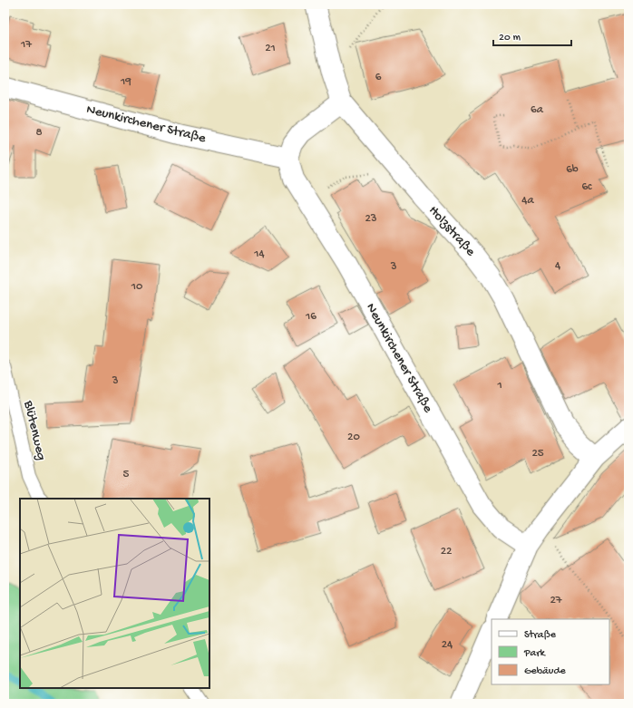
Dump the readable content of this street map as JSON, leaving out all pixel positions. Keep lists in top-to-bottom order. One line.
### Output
{"streets":{"street":["Neunkirchener Straße","Holzstraße"],"lane":["Blütenweg"]},"house_numbers":["17","21","6","19","6a","8","6b","6c","4a","23","14","4","3","10","16","3","1","20","25","5","22","27","24"],"legend":["Straße","Park","Gebäude"],"scale_bar":"20 m"}
